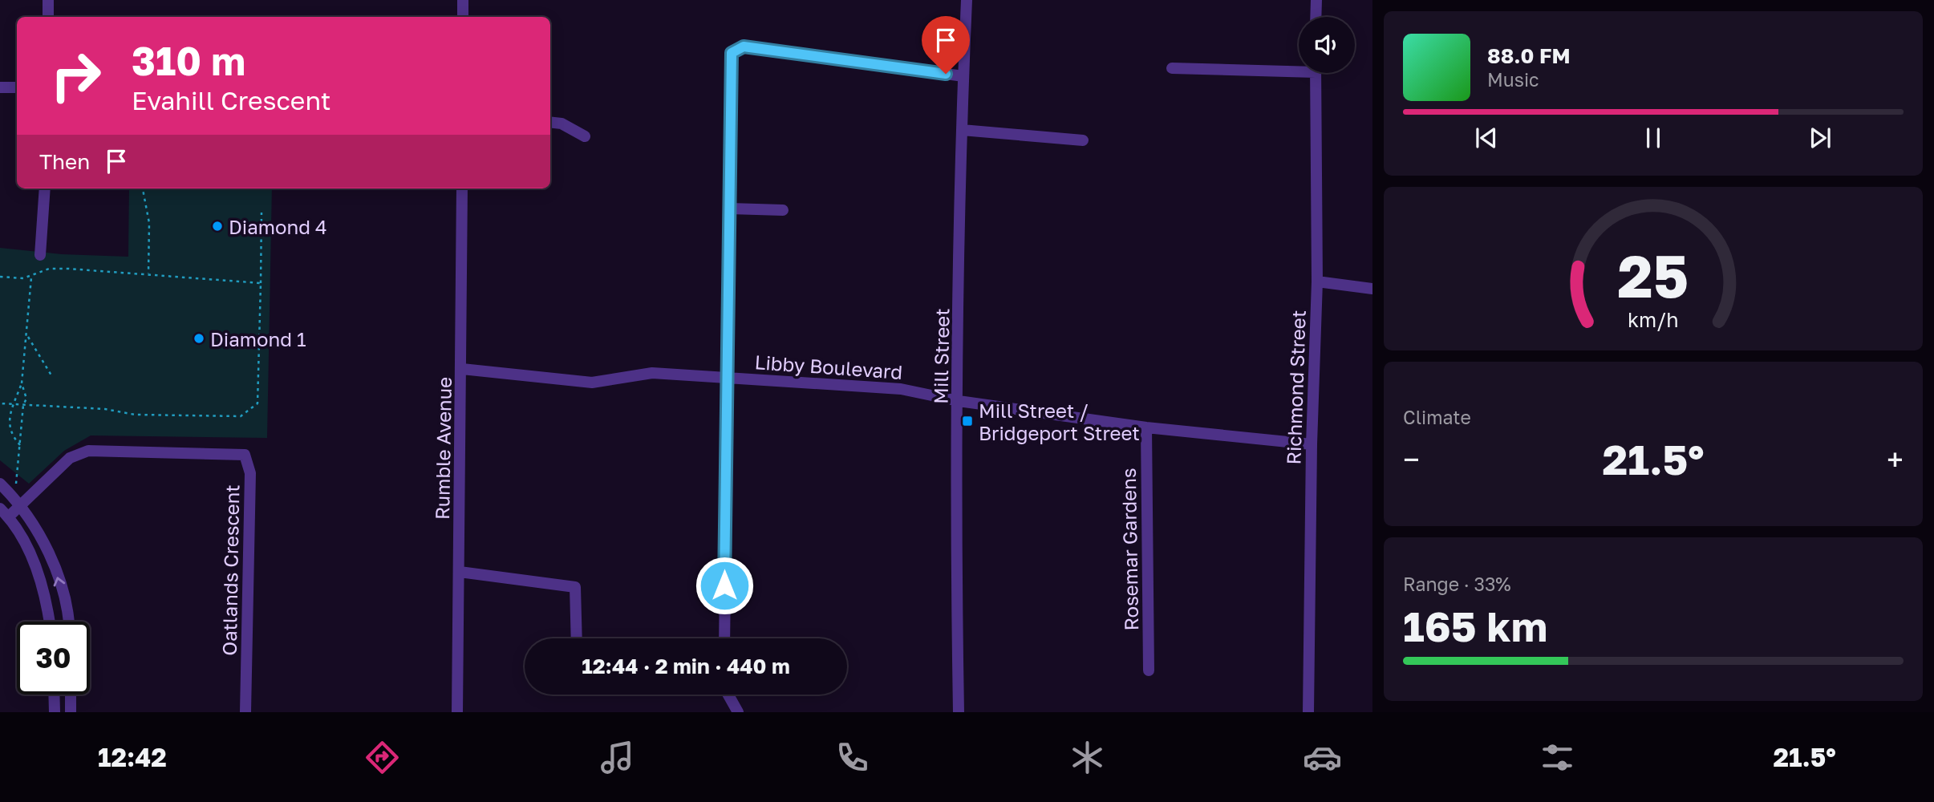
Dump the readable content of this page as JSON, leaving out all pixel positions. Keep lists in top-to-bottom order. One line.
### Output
{"streets":{"street":["Mill Street","Libby Boulevard","Richmond Street","Rumble Avenue","Rosemar Gardens","Oatlands Crescent"]},"crossings":[["Mill Street","Libby Boulevard"],["Libby Boulevard","Richmond Street"],["Libby Boulevard","Rumble Avenue"],["Libby Boulevard","Rosemar Gardens"]],"places":{"other":["Diamond 4","Diamond 1"],"transit":["Mill Street / Bridgeport Street"]},"page":{"turn":["310 m","Evahill Crescent"],"song":["88.0 FM","Music"],"then":"Then","tile":["Climate",["Range · 33%","165 km"]],"heat":["−","21.5°","+"],"limit":"30","trip":"12:44 · 2 min · 440 m","tabs":["12:42","21.5°"],"gauge":["25","km/h"]}}
